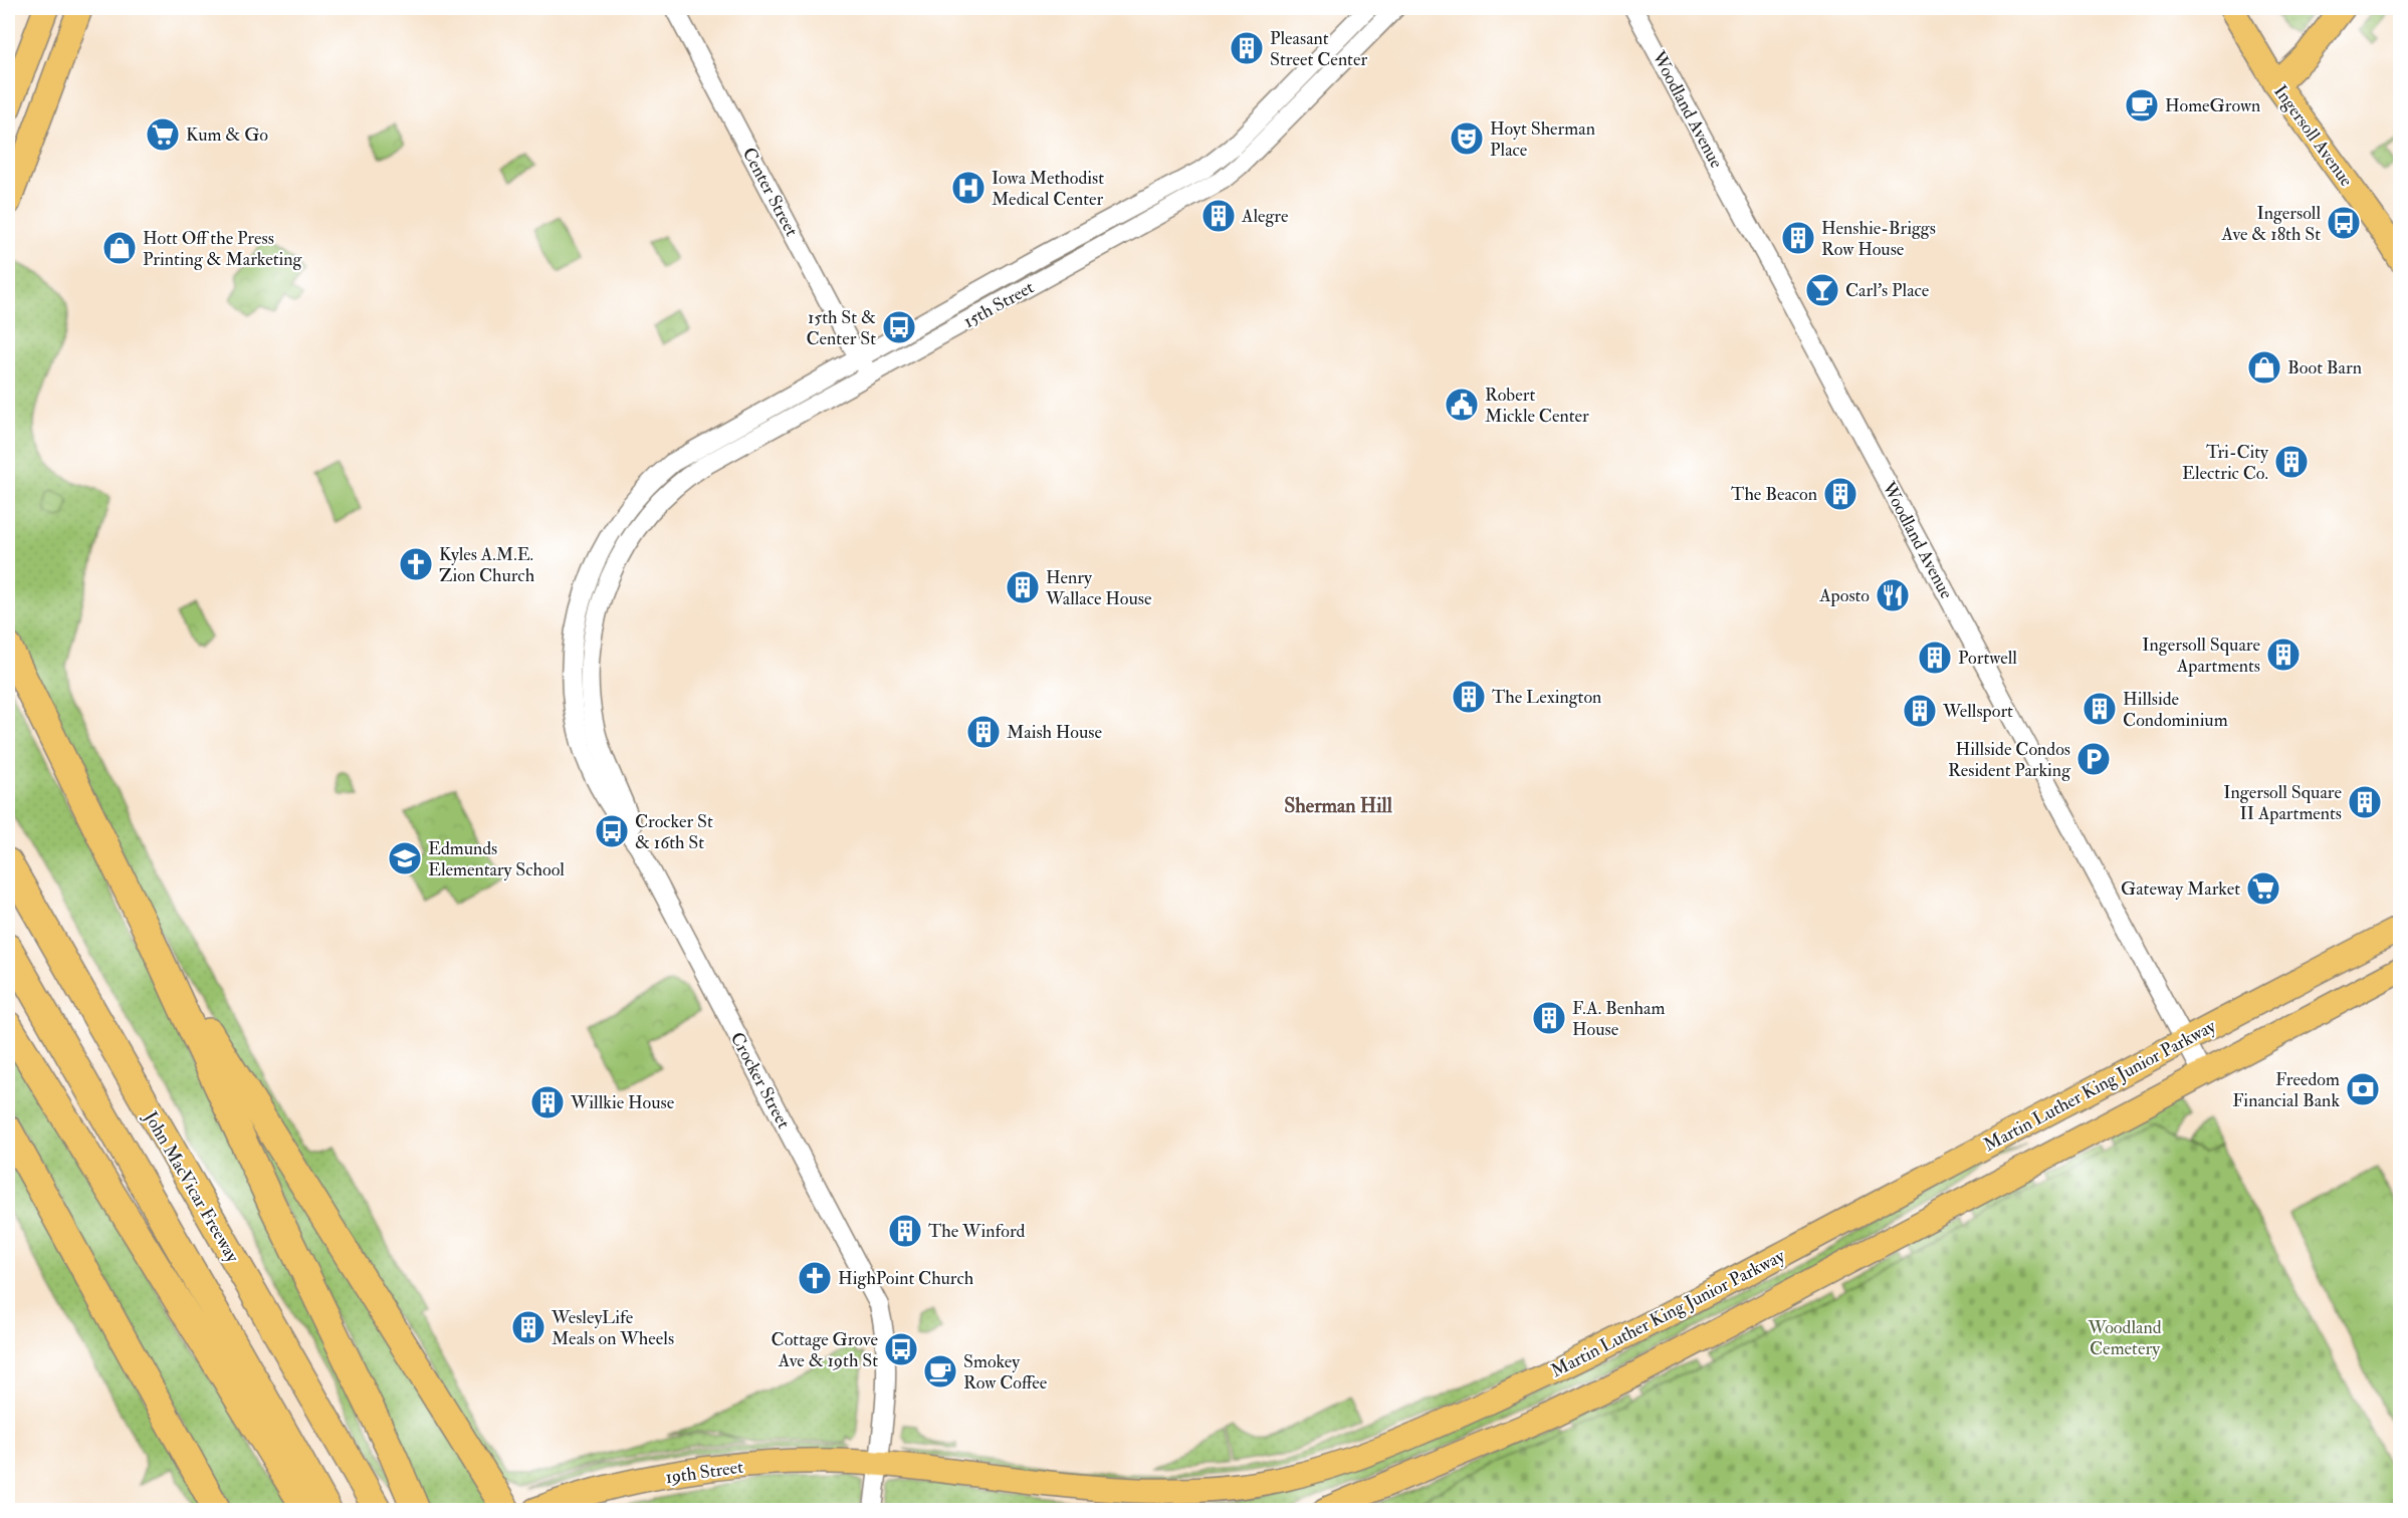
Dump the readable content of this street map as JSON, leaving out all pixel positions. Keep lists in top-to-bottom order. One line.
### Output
{"streets":{"highway":["John MacVicar Freeway"],"main road":["Ingersoll Avenue","Martin Luther King Junior Parkway","19th Street"],"street":["Woodland Avenue","Center Street","15th Street","Crocker Street"]},"crossings":[["Woodland Avenue","Martin Luther King Junior Parkway"],["Center Street","15th Street"],["15th Street","Crocker Street"],["Crocker Street","Martin Luther King Junior Parkway"],["Crocker Street","19th Street"],["Martin Luther King Junior Parkway","19th Street"]],"districts":["Sherman Hill"],"parks":["Woodland Cemetery"],"places":{"building":["Pleasant Street Center","Alegre","Henshie-Briggs Row House","Tri-City Electric Co.","The Beacon","Henry Wallace House","Ingersoll Square Apartments","Portwell","The Lexington","Hillside Condominium","Wellsport","Maish House","Ingersoll Square II Apartments","F.A. Benham House","Willkie House","The Winford","WesleyLife Meals on Wheels"],"cafe":["HomeGrown","Smokey Row Coffee"],"supermarket":["Kum & Go","Gateway Market"],"theatre":["Hoyt Sherman Place"],"hospital":["Iowa Methodist Medical Center"],"bus stop":["Ingersoll Ave & 18th St","15th St & Center St","Crocker St & 16th St","Cottage Grove Ave & 19th St"],"shop":["Hott Off the Press Printing & Marketing","Boot Barn"],"bar":["Carl's Place"],"public building":["Robert Mickle Center"],"church":["Kyles A.M.E. Zion Church","HighPoint Church"],"restaurant":["Aposto"],"parking":["Hillside Condos Resident Parking"],"school or university":["Edmunds Elementary School"],"bank":["Freedom Financial Bank"]}}
